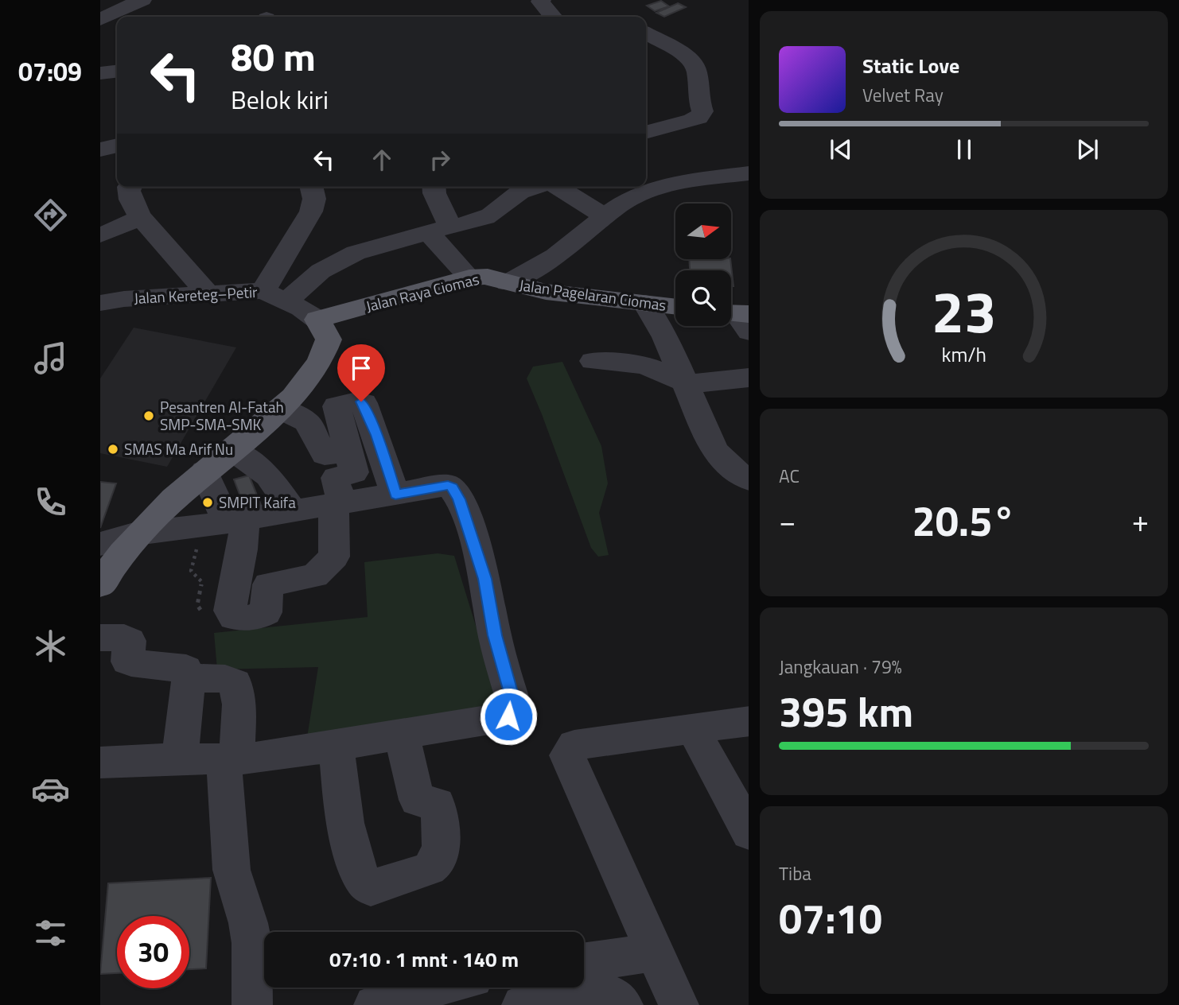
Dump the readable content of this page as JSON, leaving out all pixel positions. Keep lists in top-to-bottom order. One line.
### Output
{"streets":{"main road":["Jalan Raya Ciomas","Jalan Pagelaran Ciomas"],"street":["Jalan Kereteg–Petir"]},"crossings":[["Jalan Raya Ciomas","Jalan Kereteg–Petir"],["Jalan Raya Ciomas","Jalan Pagelaran Ciomas"]],"places":["Pesantren Al-Fatah SMP-SMA-SMK","SMAS Ma Arif Nu","SMPIT Kaifa"],"north":"right","page":{"tabs":"07:09","turn":["80 m","Belok kiri"],"song":["Static Love","Velvet Ray"],"tile":["AC",["Jangkauan · 79%","395 km"],["Tiba","07:10"]],"heat":["−","20.5°","+"],"limit":"30","trip":"07:10 · 1 mnt · 140 m","gauge":["23","km/h"]}}
